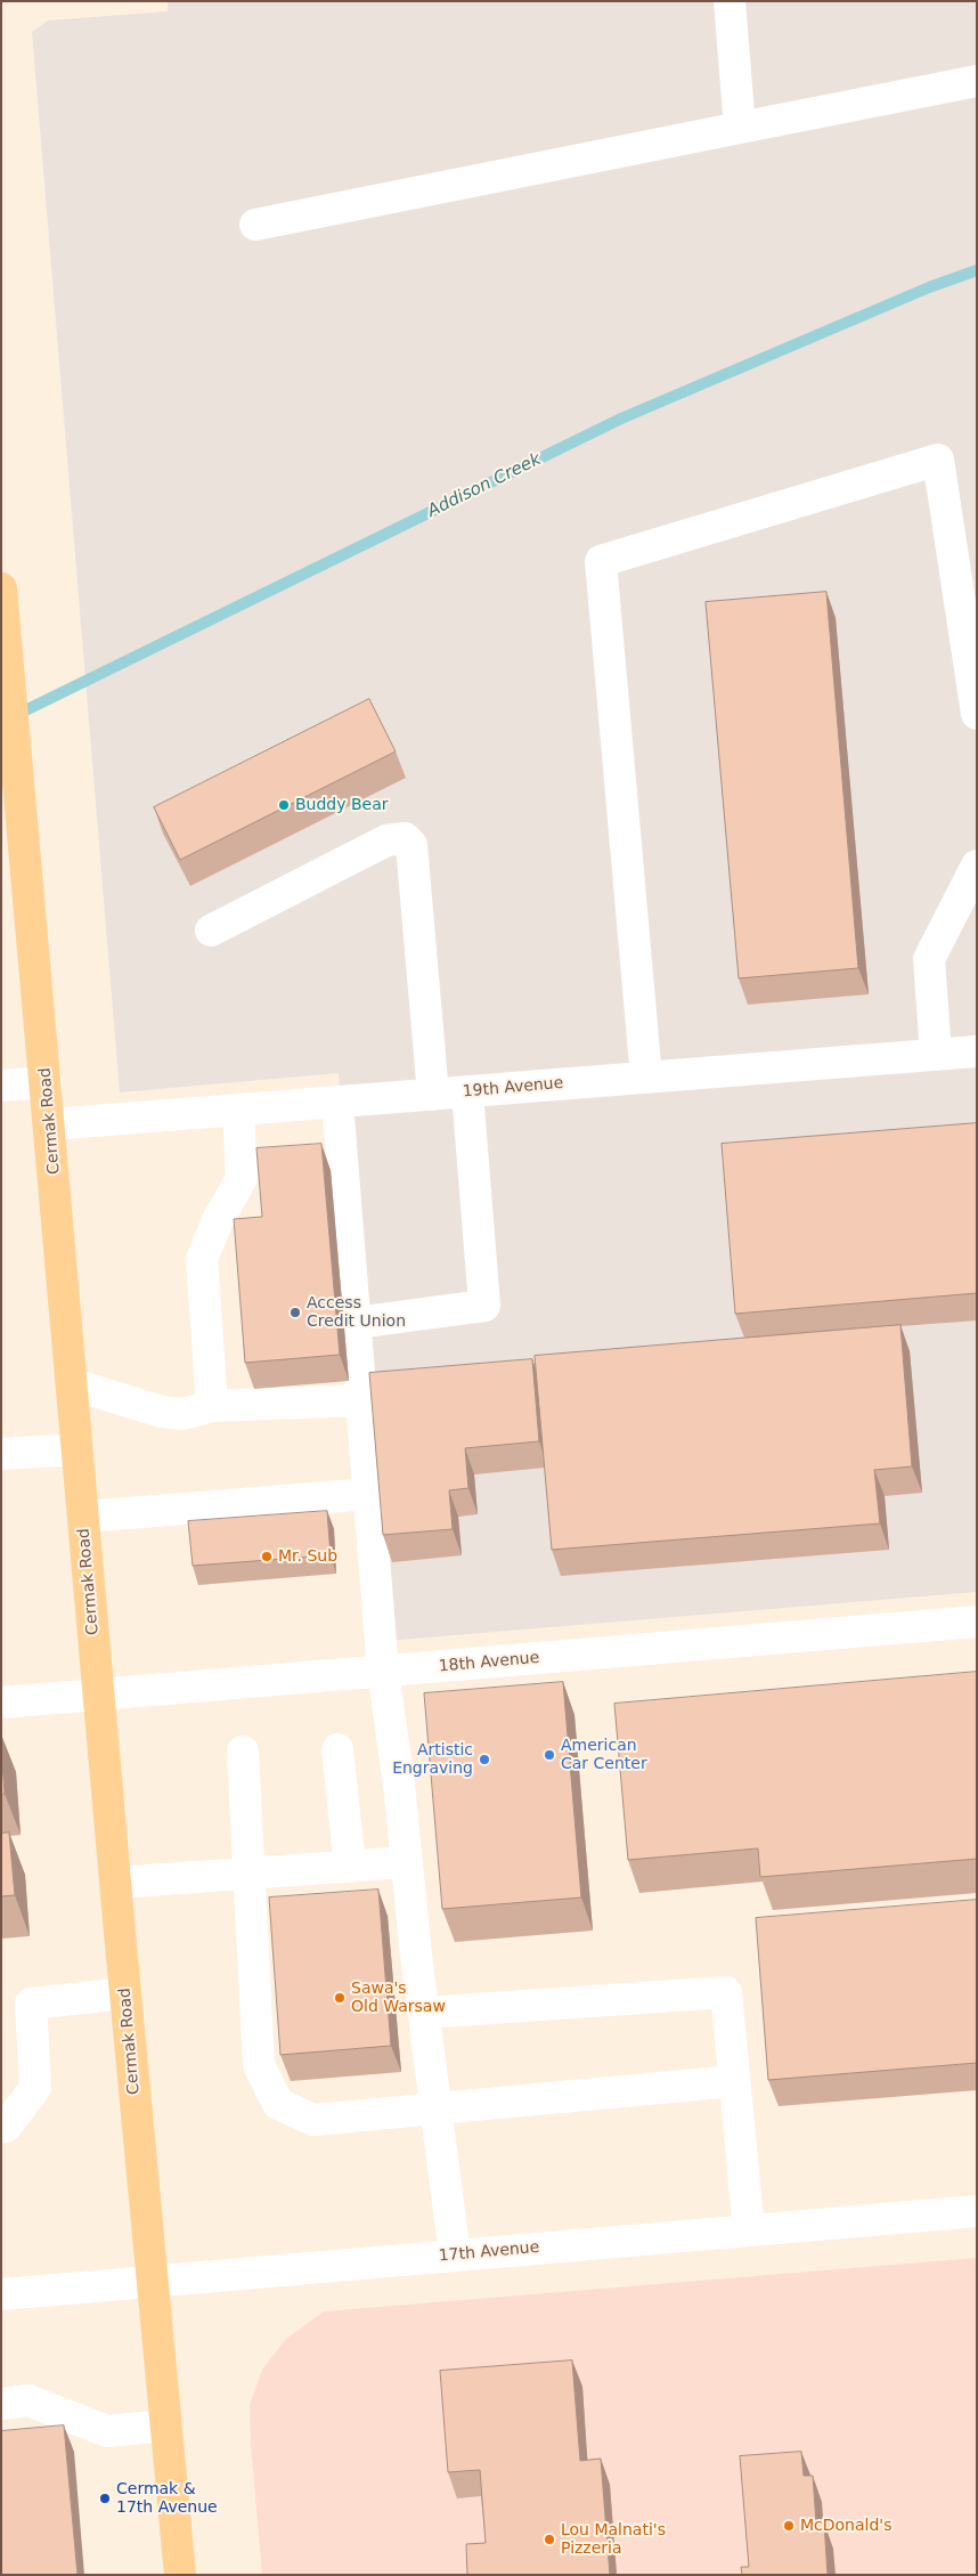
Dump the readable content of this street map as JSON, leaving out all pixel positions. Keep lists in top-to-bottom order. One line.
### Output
{"streets":{"main road":["Cermak Road"],"street":["19th Avenue","18th Avenue","17th Avenue"]},"crossings":[["19th Avenue","Cermak Road"],["Cermak Road","18th Avenue"],["Cermak Road","17th Avenue"]],"water":["Addison Creek"],"places":["Buddy Bear","Access Credit Union","Mr. Sub","American Car Center","Artistic Engraving","Sawa's Old Warsaw","Cermak & 17th Avenue","McDonald's","Lou Malnati's Pizzeria"]}
